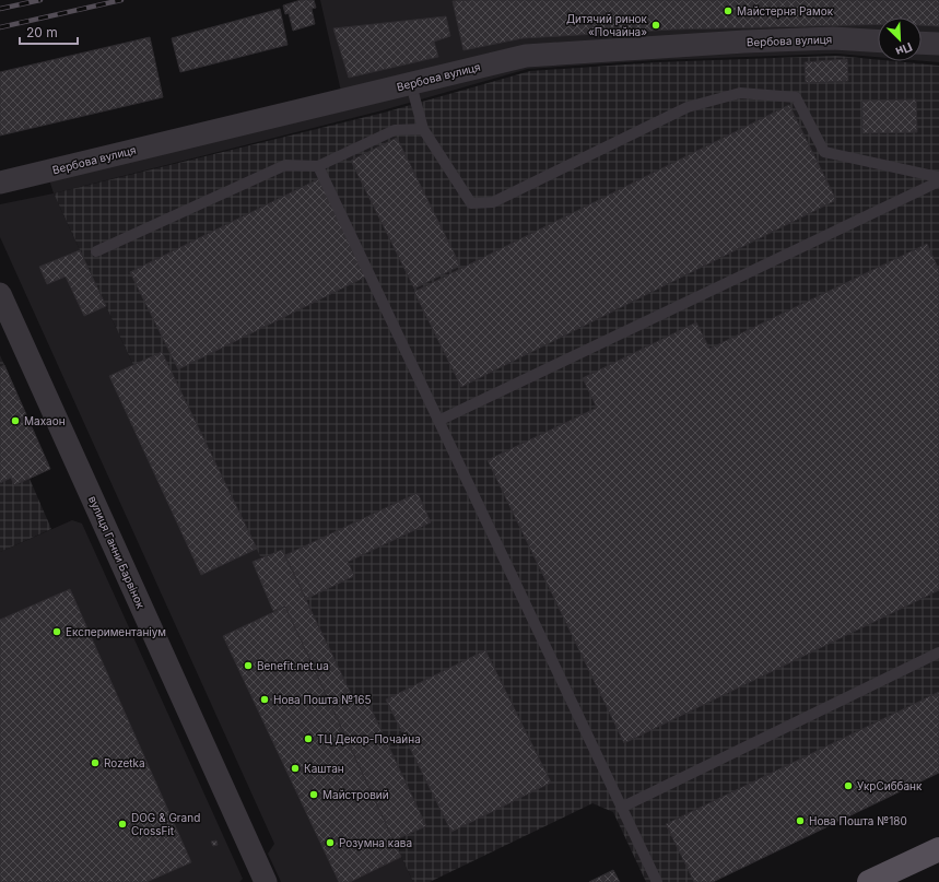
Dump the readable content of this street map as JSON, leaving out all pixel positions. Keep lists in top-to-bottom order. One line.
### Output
{"streets":{"street":["Вербова вулиця","вулиця Ганни Барвінок"]},"places":["Майстерня Рамок","Дитячий ринок «Почайна»","Махаон","Експериментаніум","Benefit.net.ua","Нова Пошта №165","ТЦ Декор-Почайна","Rozetka","Каштан","УкрСиббанк","Майстровий","Нова Пошта №180","DOG & Grand CrossFit","Розумна кава"],"scale_bar":"20 m","north":"bottom right"}
